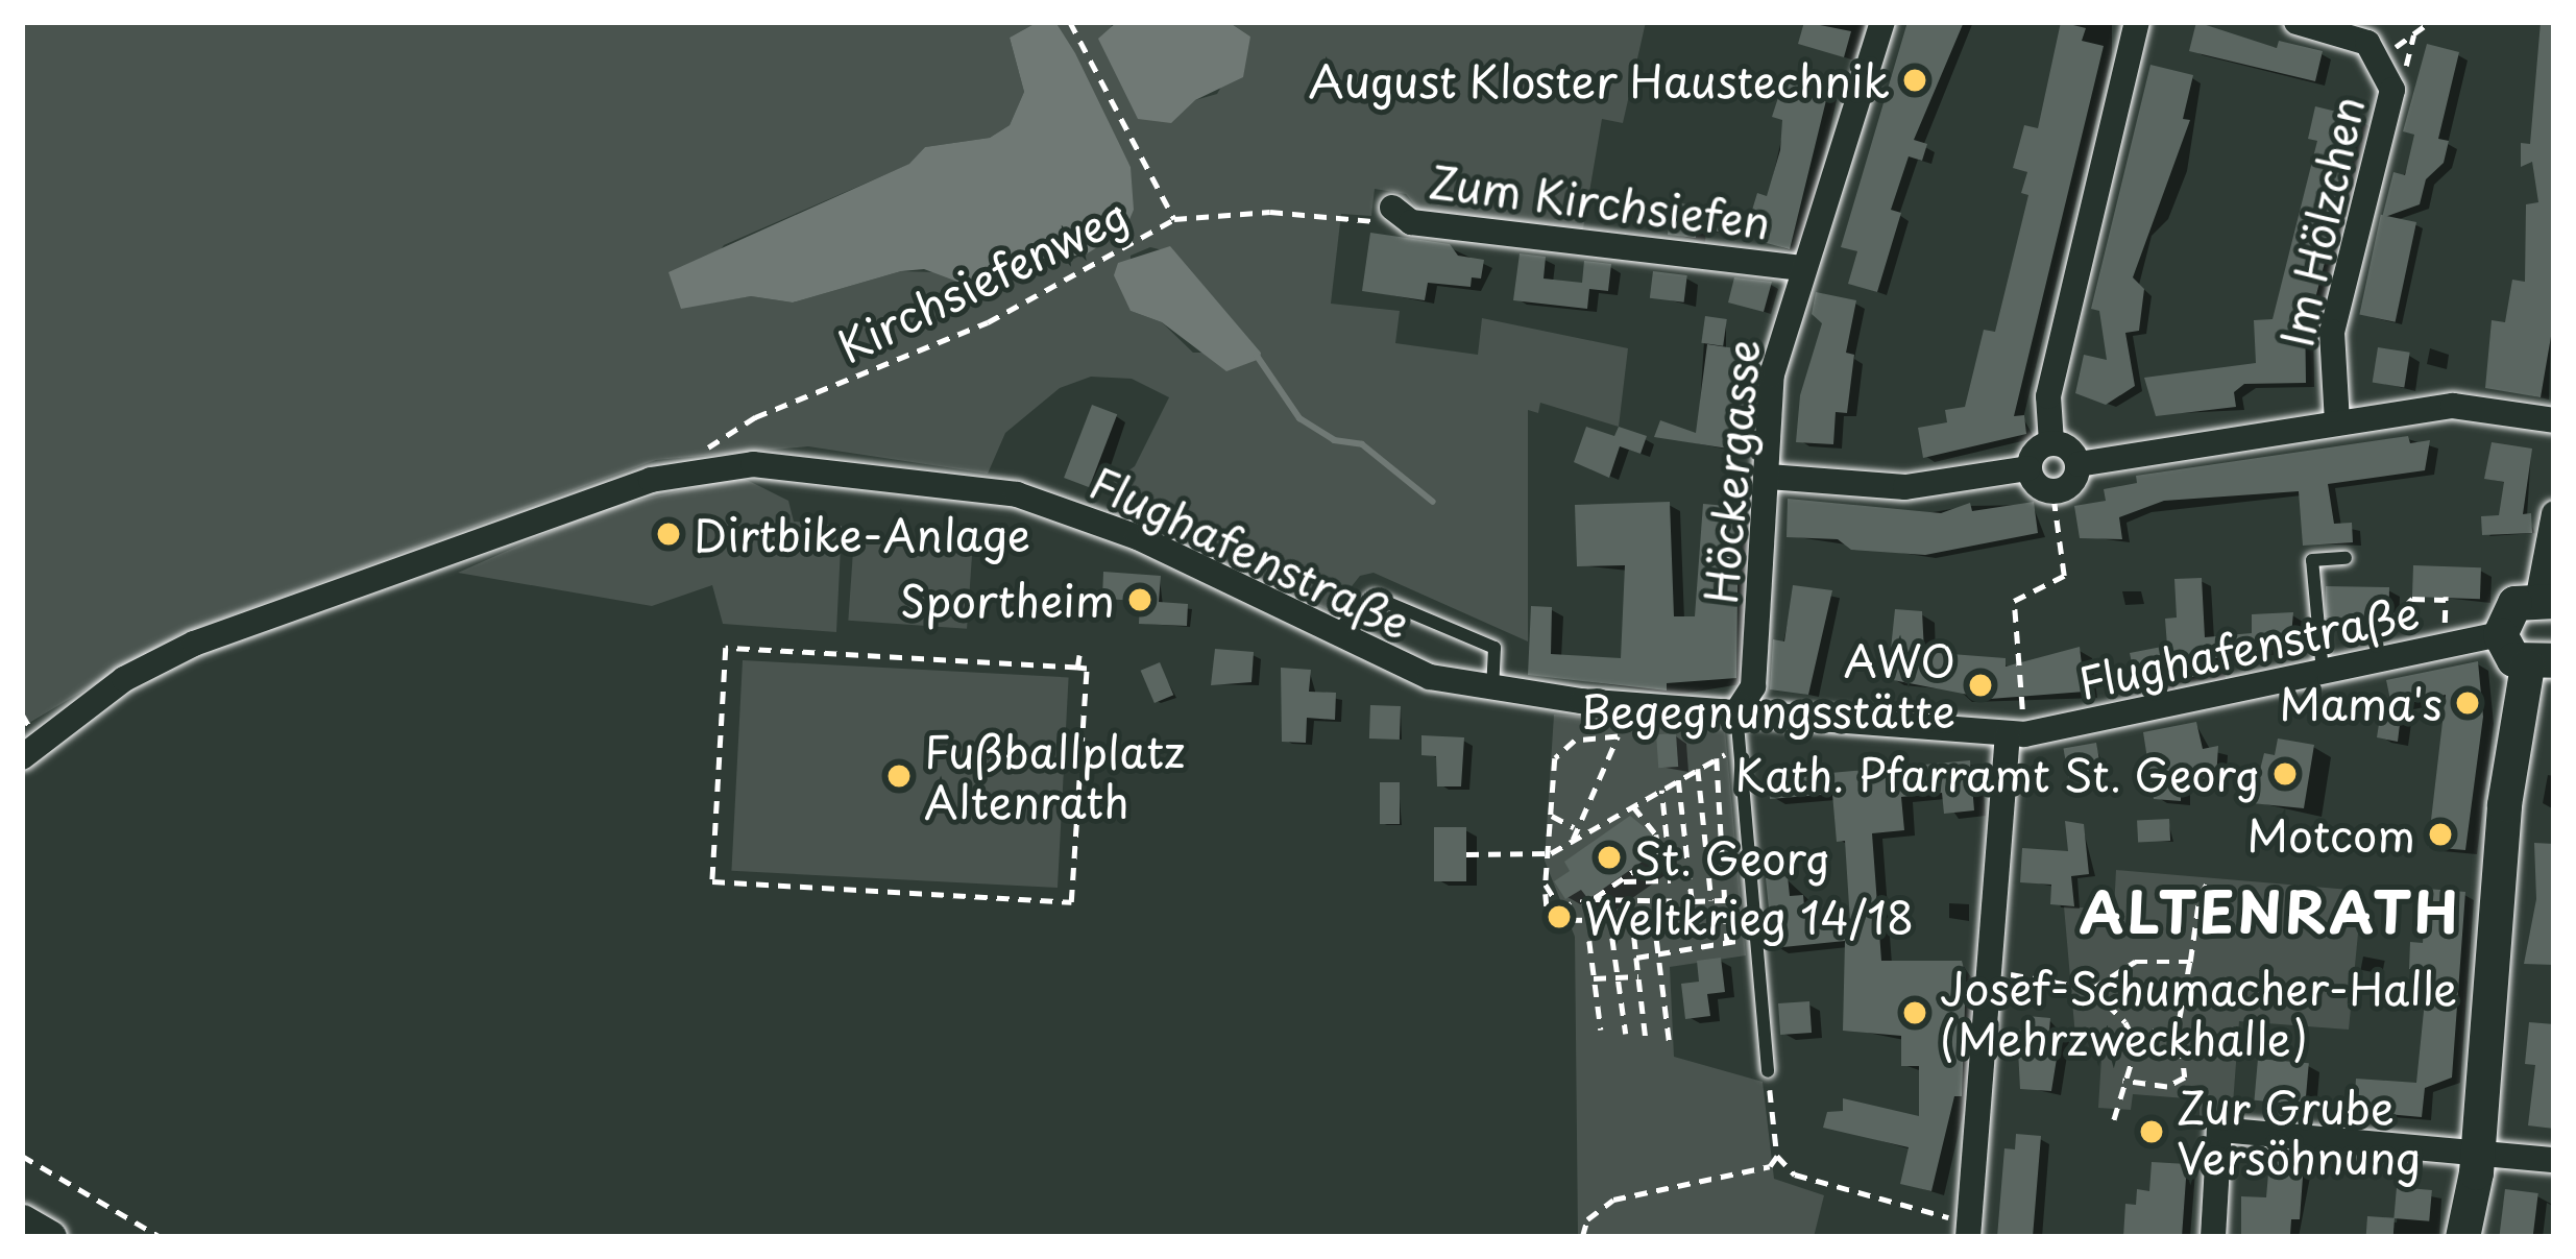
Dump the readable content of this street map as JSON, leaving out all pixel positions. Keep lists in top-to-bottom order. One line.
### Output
{"streets":{"street":["Zum Kirchsiefen","Im Hölzchen","Höckergasse","Flughafenstraße"],"path":["Kirchsiefenweg"]},"crossings":[["Zum Kirchsiefen","Höckergasse"],["Kirchsiefenweg","Flughafenstraße"],["Höckergasse","Flughafenstraße"]],"districts":["ALTENRATH"],"places":["August Kloster Haustechnik","Dirtbike-Anlage","Sportheim","AWO Begegnungsstätte","Mama's","Kath. Pfarramt St. Georg","Fußballplatz Altenrath","Motcom","St. Georg","Weltkrieg 14/18","Josef-Schumacher-Halle (Mehrzweckhalle)","Zur Grube Versöhnung"]}
